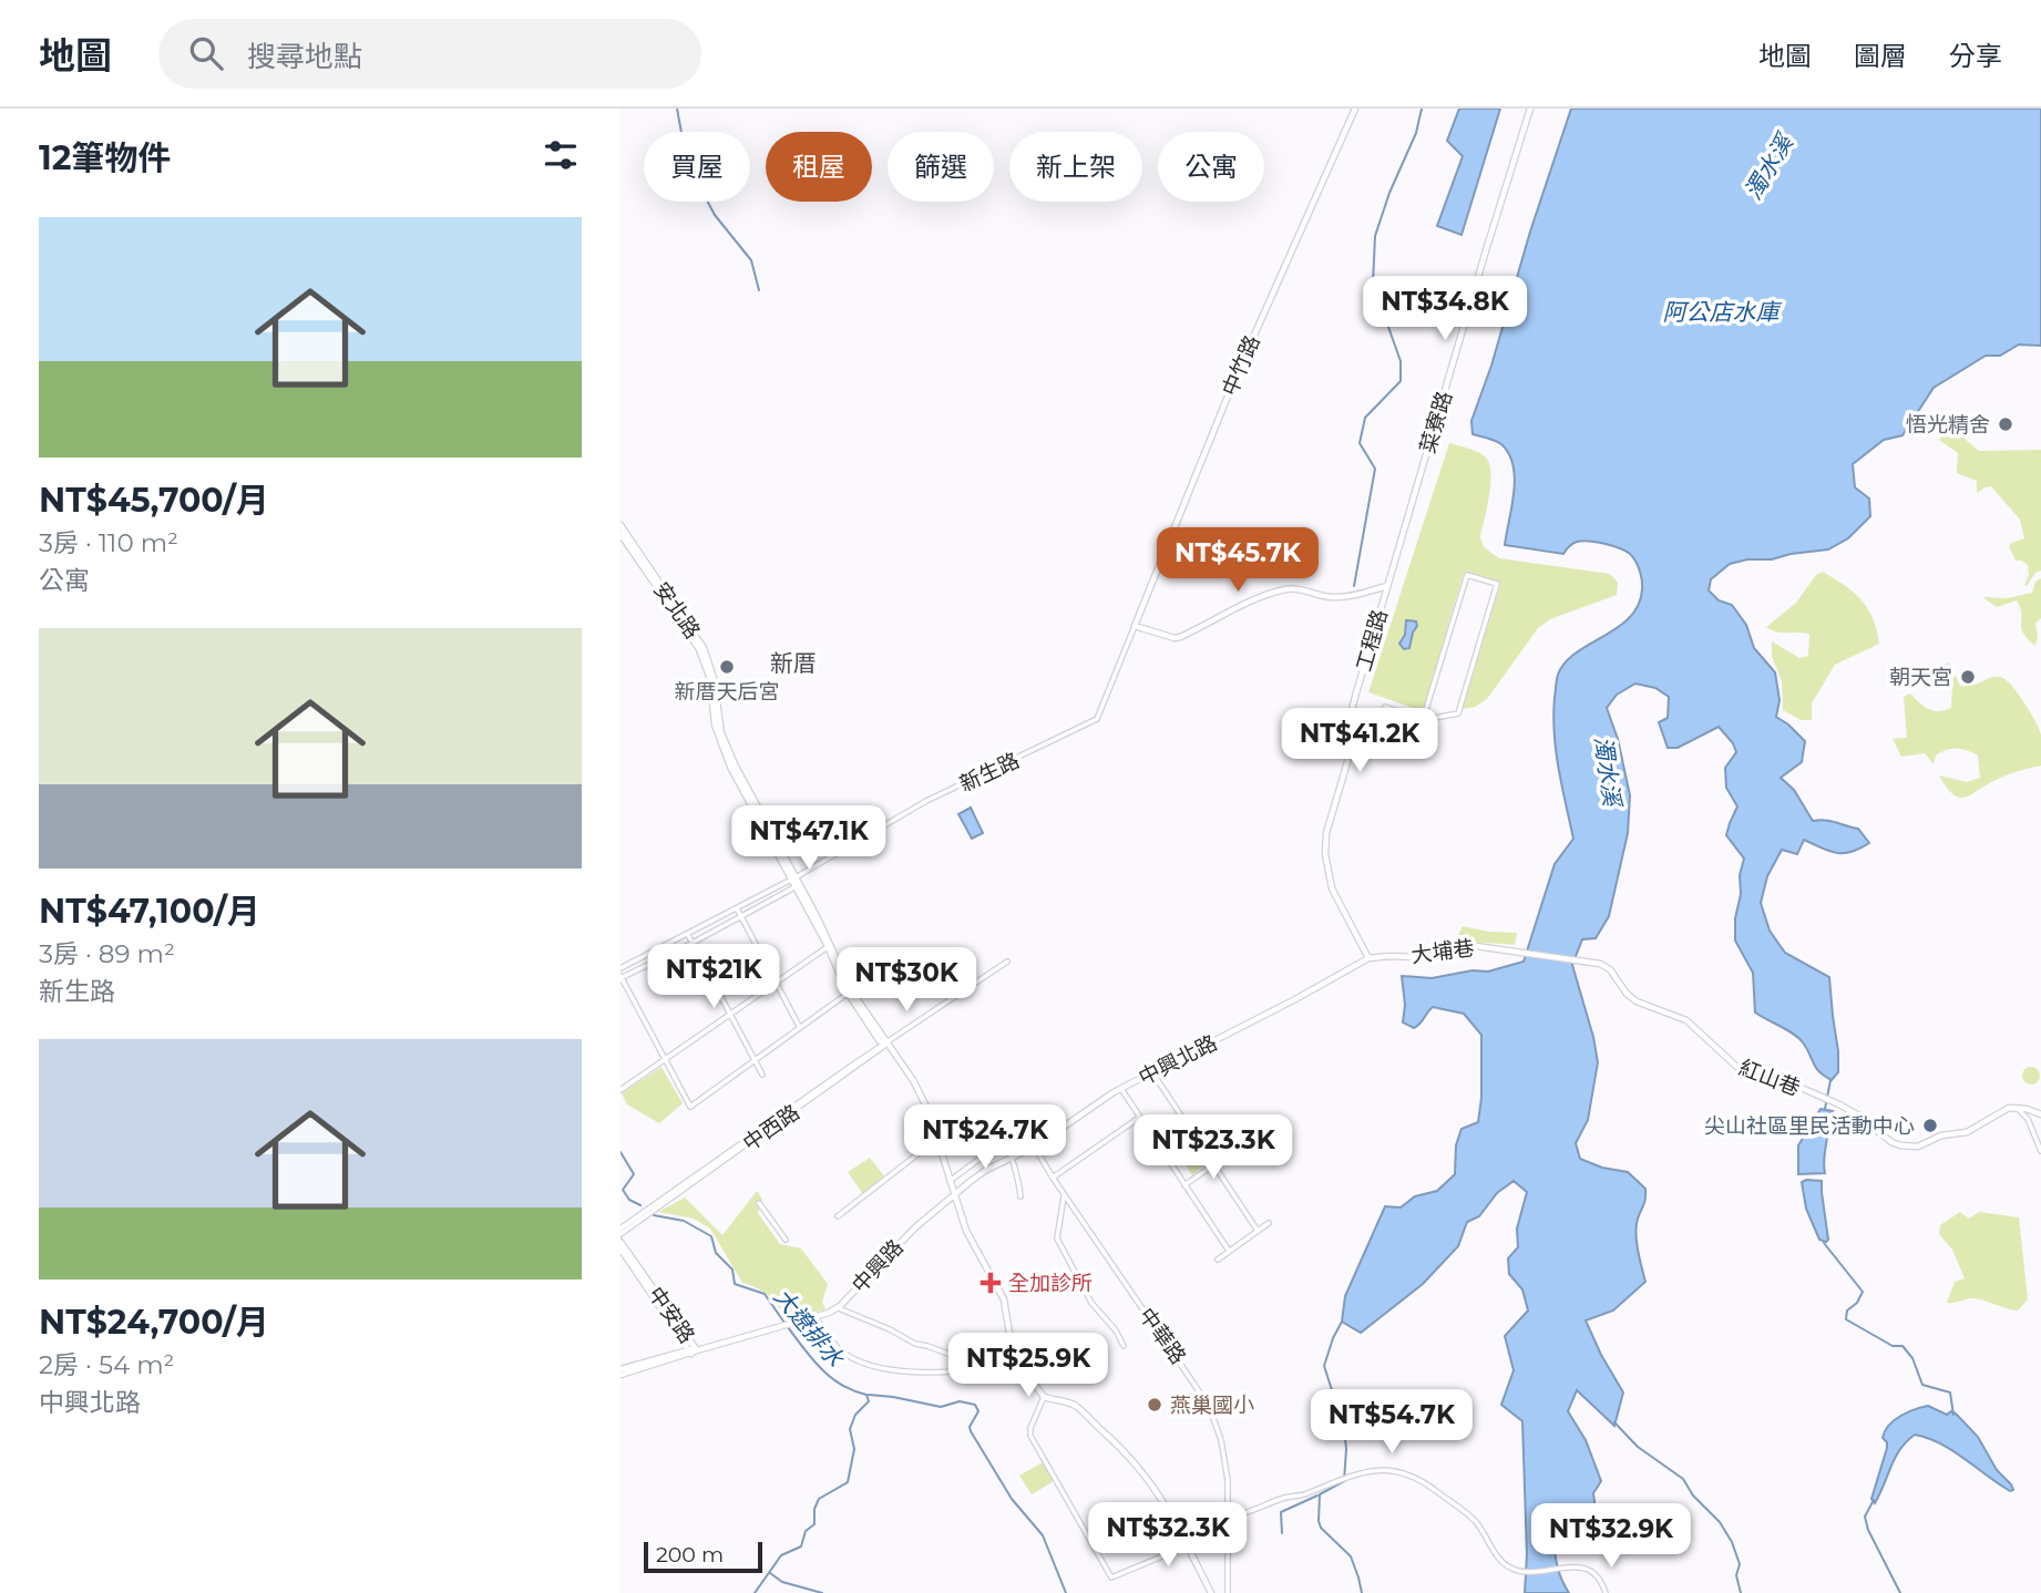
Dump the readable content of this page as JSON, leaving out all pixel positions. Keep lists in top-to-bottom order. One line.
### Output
{"streets":{"street":["中竹路","菜寮路","安北路","工程路","新生路","大埔巷","中興北路","紅山巷","中西路","中興路","中安路","中華路"]},"crossings":[["中竹路","新生路"],["菜寮路","工程路"],["安北路","新生路"],["工程路","大埔巷"],["工程路","中興北路"],["大埔巷","中興北路"],["大埔巷","紅山巷"],["中興北路","中興路"],["中興北路","中華路"],["中興路","中安路"]],"districts":["新厝"],"water":["濁水溪","阿公店水庫","大遼排水"],"places":{"other":["悟光精舍","新厝天后宮","朝天宮","尖山社區里民活動中心","燕巢國小"],"health":["全加診所"]},"scale_bar":"200 m","page":{"header":"地圖","search":"搜尋地點","nav":["地圖","圖層","分享"],"heading":"12筆物件","chip":["買屋","租屋","篩選","新上架","公寓"],"list":[{"name":"NT$45,700/月","note":"3房 · 110 m² · 公寓"},{"name":"NT$47,100/月","note":"3房 · 89 m² · 新生路"},{"name":"NT$24,700/月","note":"2房 · 54 m² · 中興北路"}],"price":["NT$34.8K","NT$45.7K","NT$41.2K","NT$47.1K","NT$21K","NT$30K","NT$24.7K","NT$23.3K","NT$25.9K","NT$54.7K","NT$32.3K","NT$32.9K"],"scale":"200 m"}}
